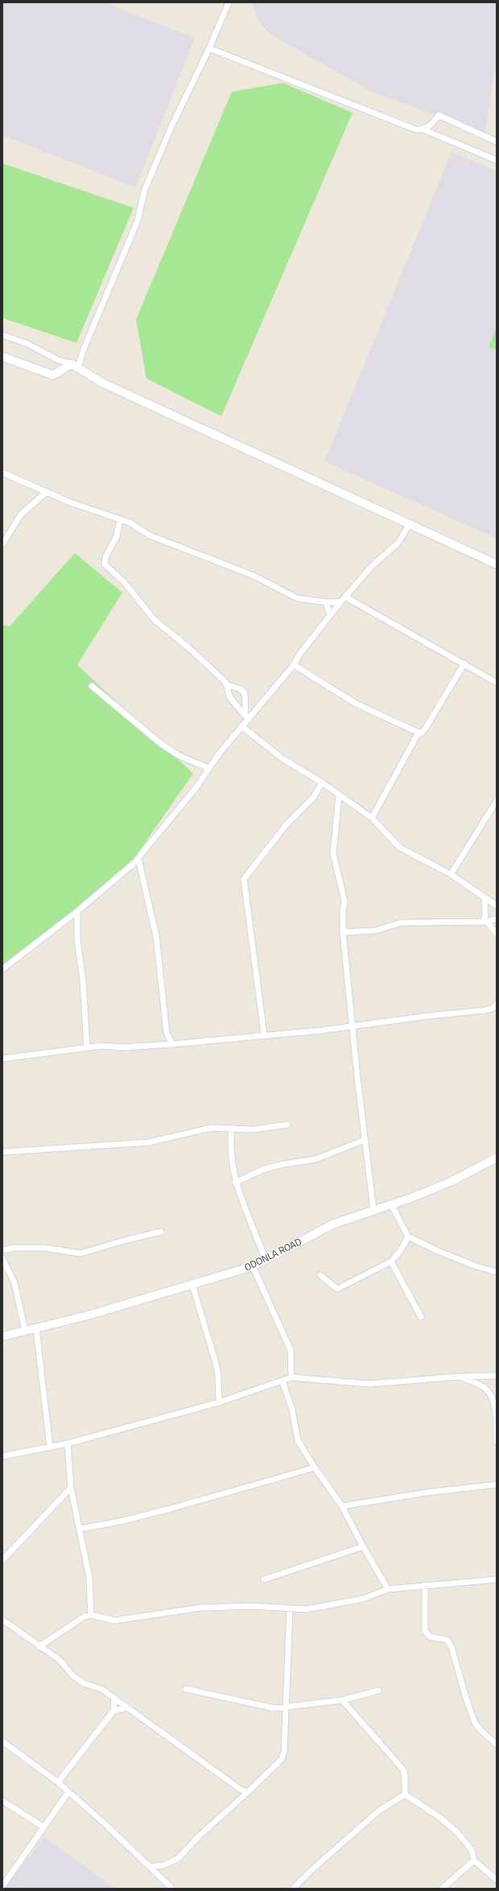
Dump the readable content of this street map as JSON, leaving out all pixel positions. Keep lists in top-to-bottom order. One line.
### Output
{"streets":{"street":["ODONLA ROAD"]}}
